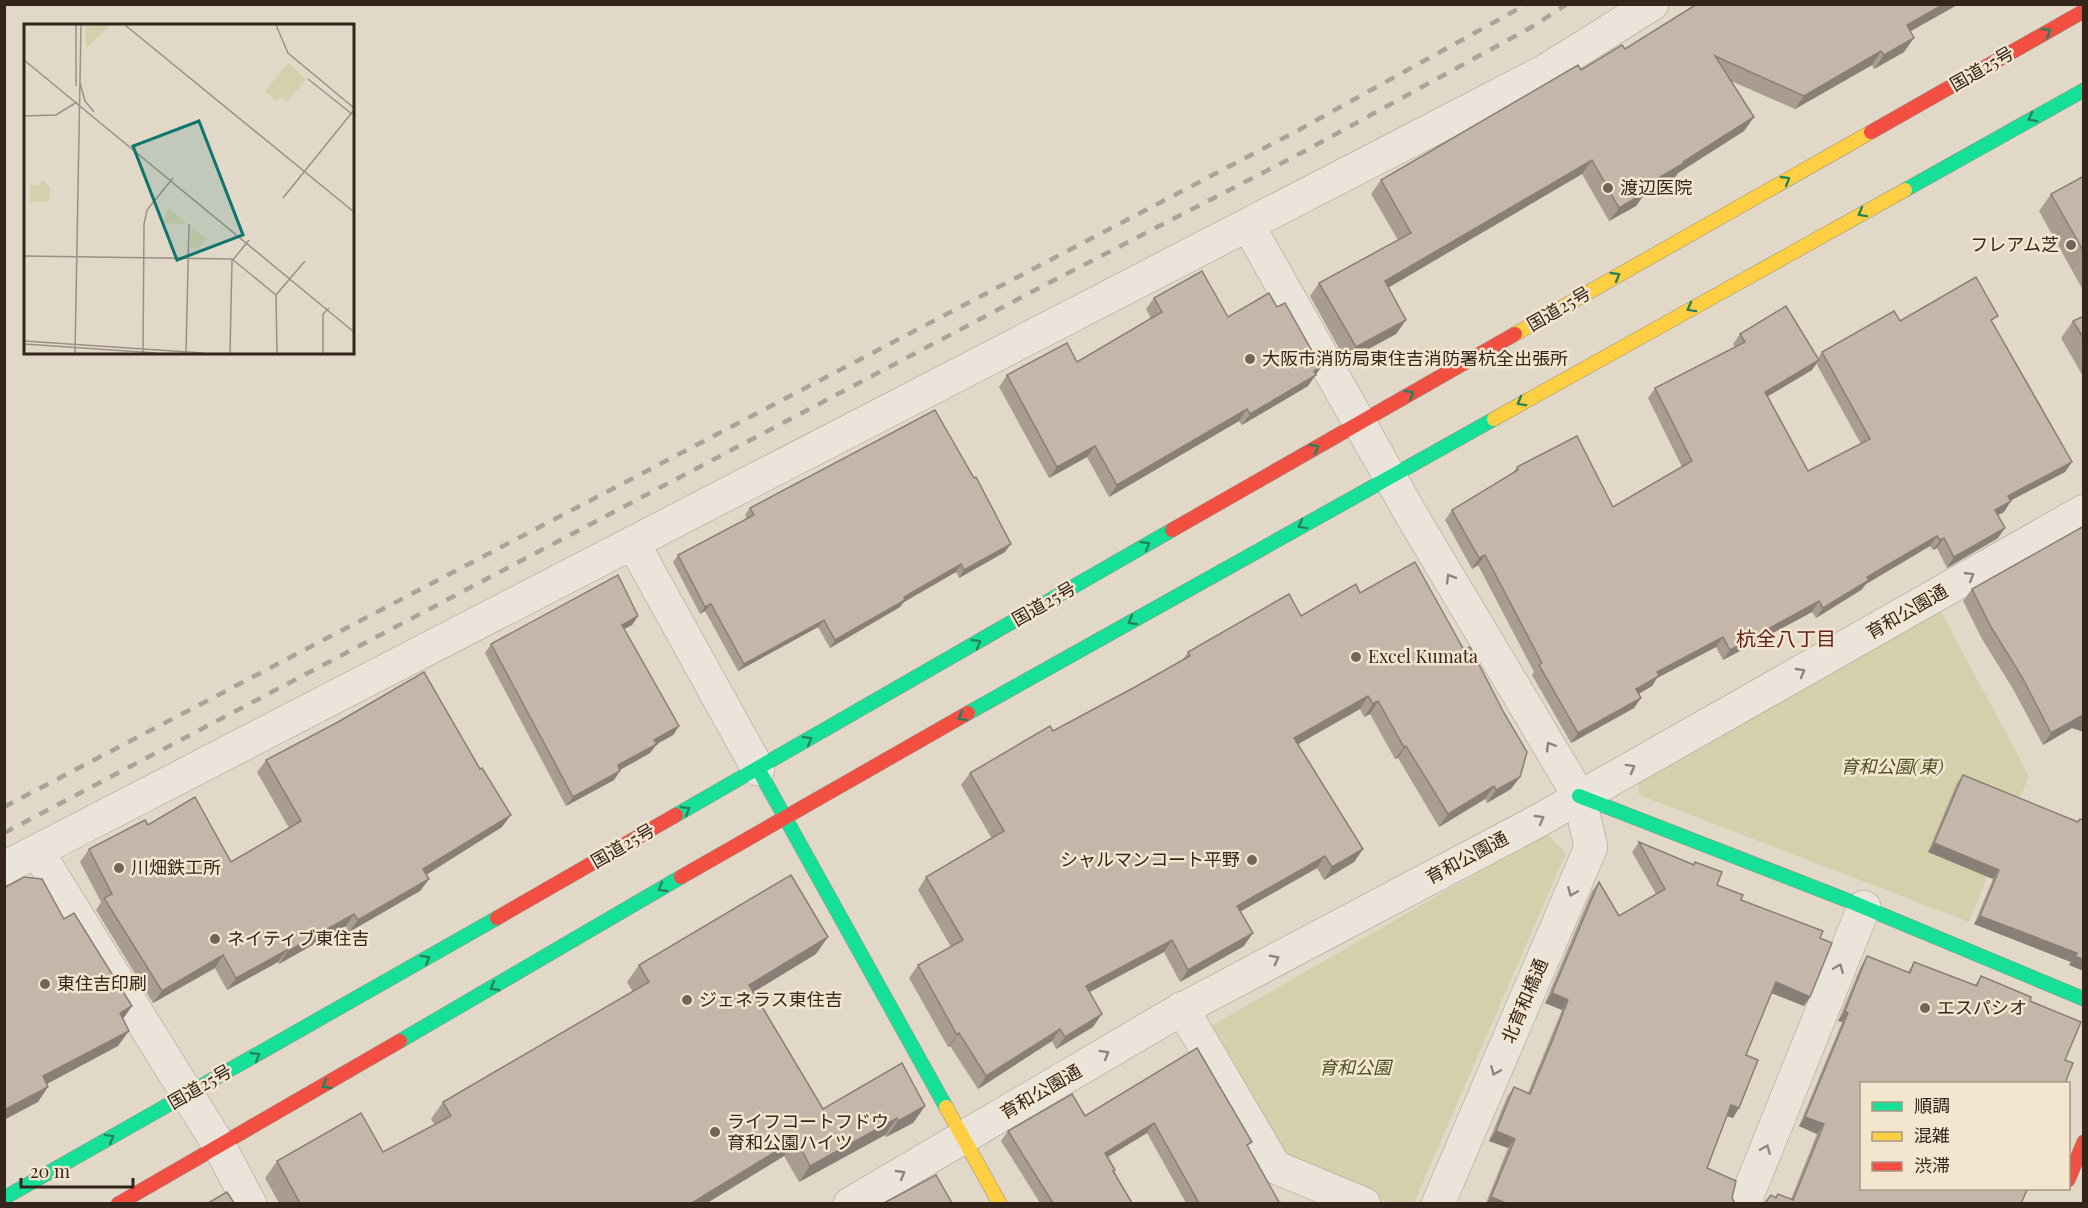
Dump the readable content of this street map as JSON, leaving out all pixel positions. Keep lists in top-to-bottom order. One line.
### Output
{"streets":{"main road":["国道25号"],"street":["育和公園通","北育和橋通"]},"crossings":[["国道25号","北育和橋通"],["育和公園通","北育和橋通"]],"one_way":["育和公園通"],"districts":["杭全八丁目"],"parks":["育和公園(東)","育和公園"],"places":["渡辺医院","フレアム芝","大阪市消防局東住吉消防署杭全出張所","Excel Kumata","シャルマンコート平野","川畑鉄工所","ネイティブ東住吉","東住吉印刷","ジェネラス東住吉","エスパシオ","ライフコートフドウ 育和公園ハイツ"],"legend":["順調","混雑","渋滞"],"scale_bar":"20 m"}
